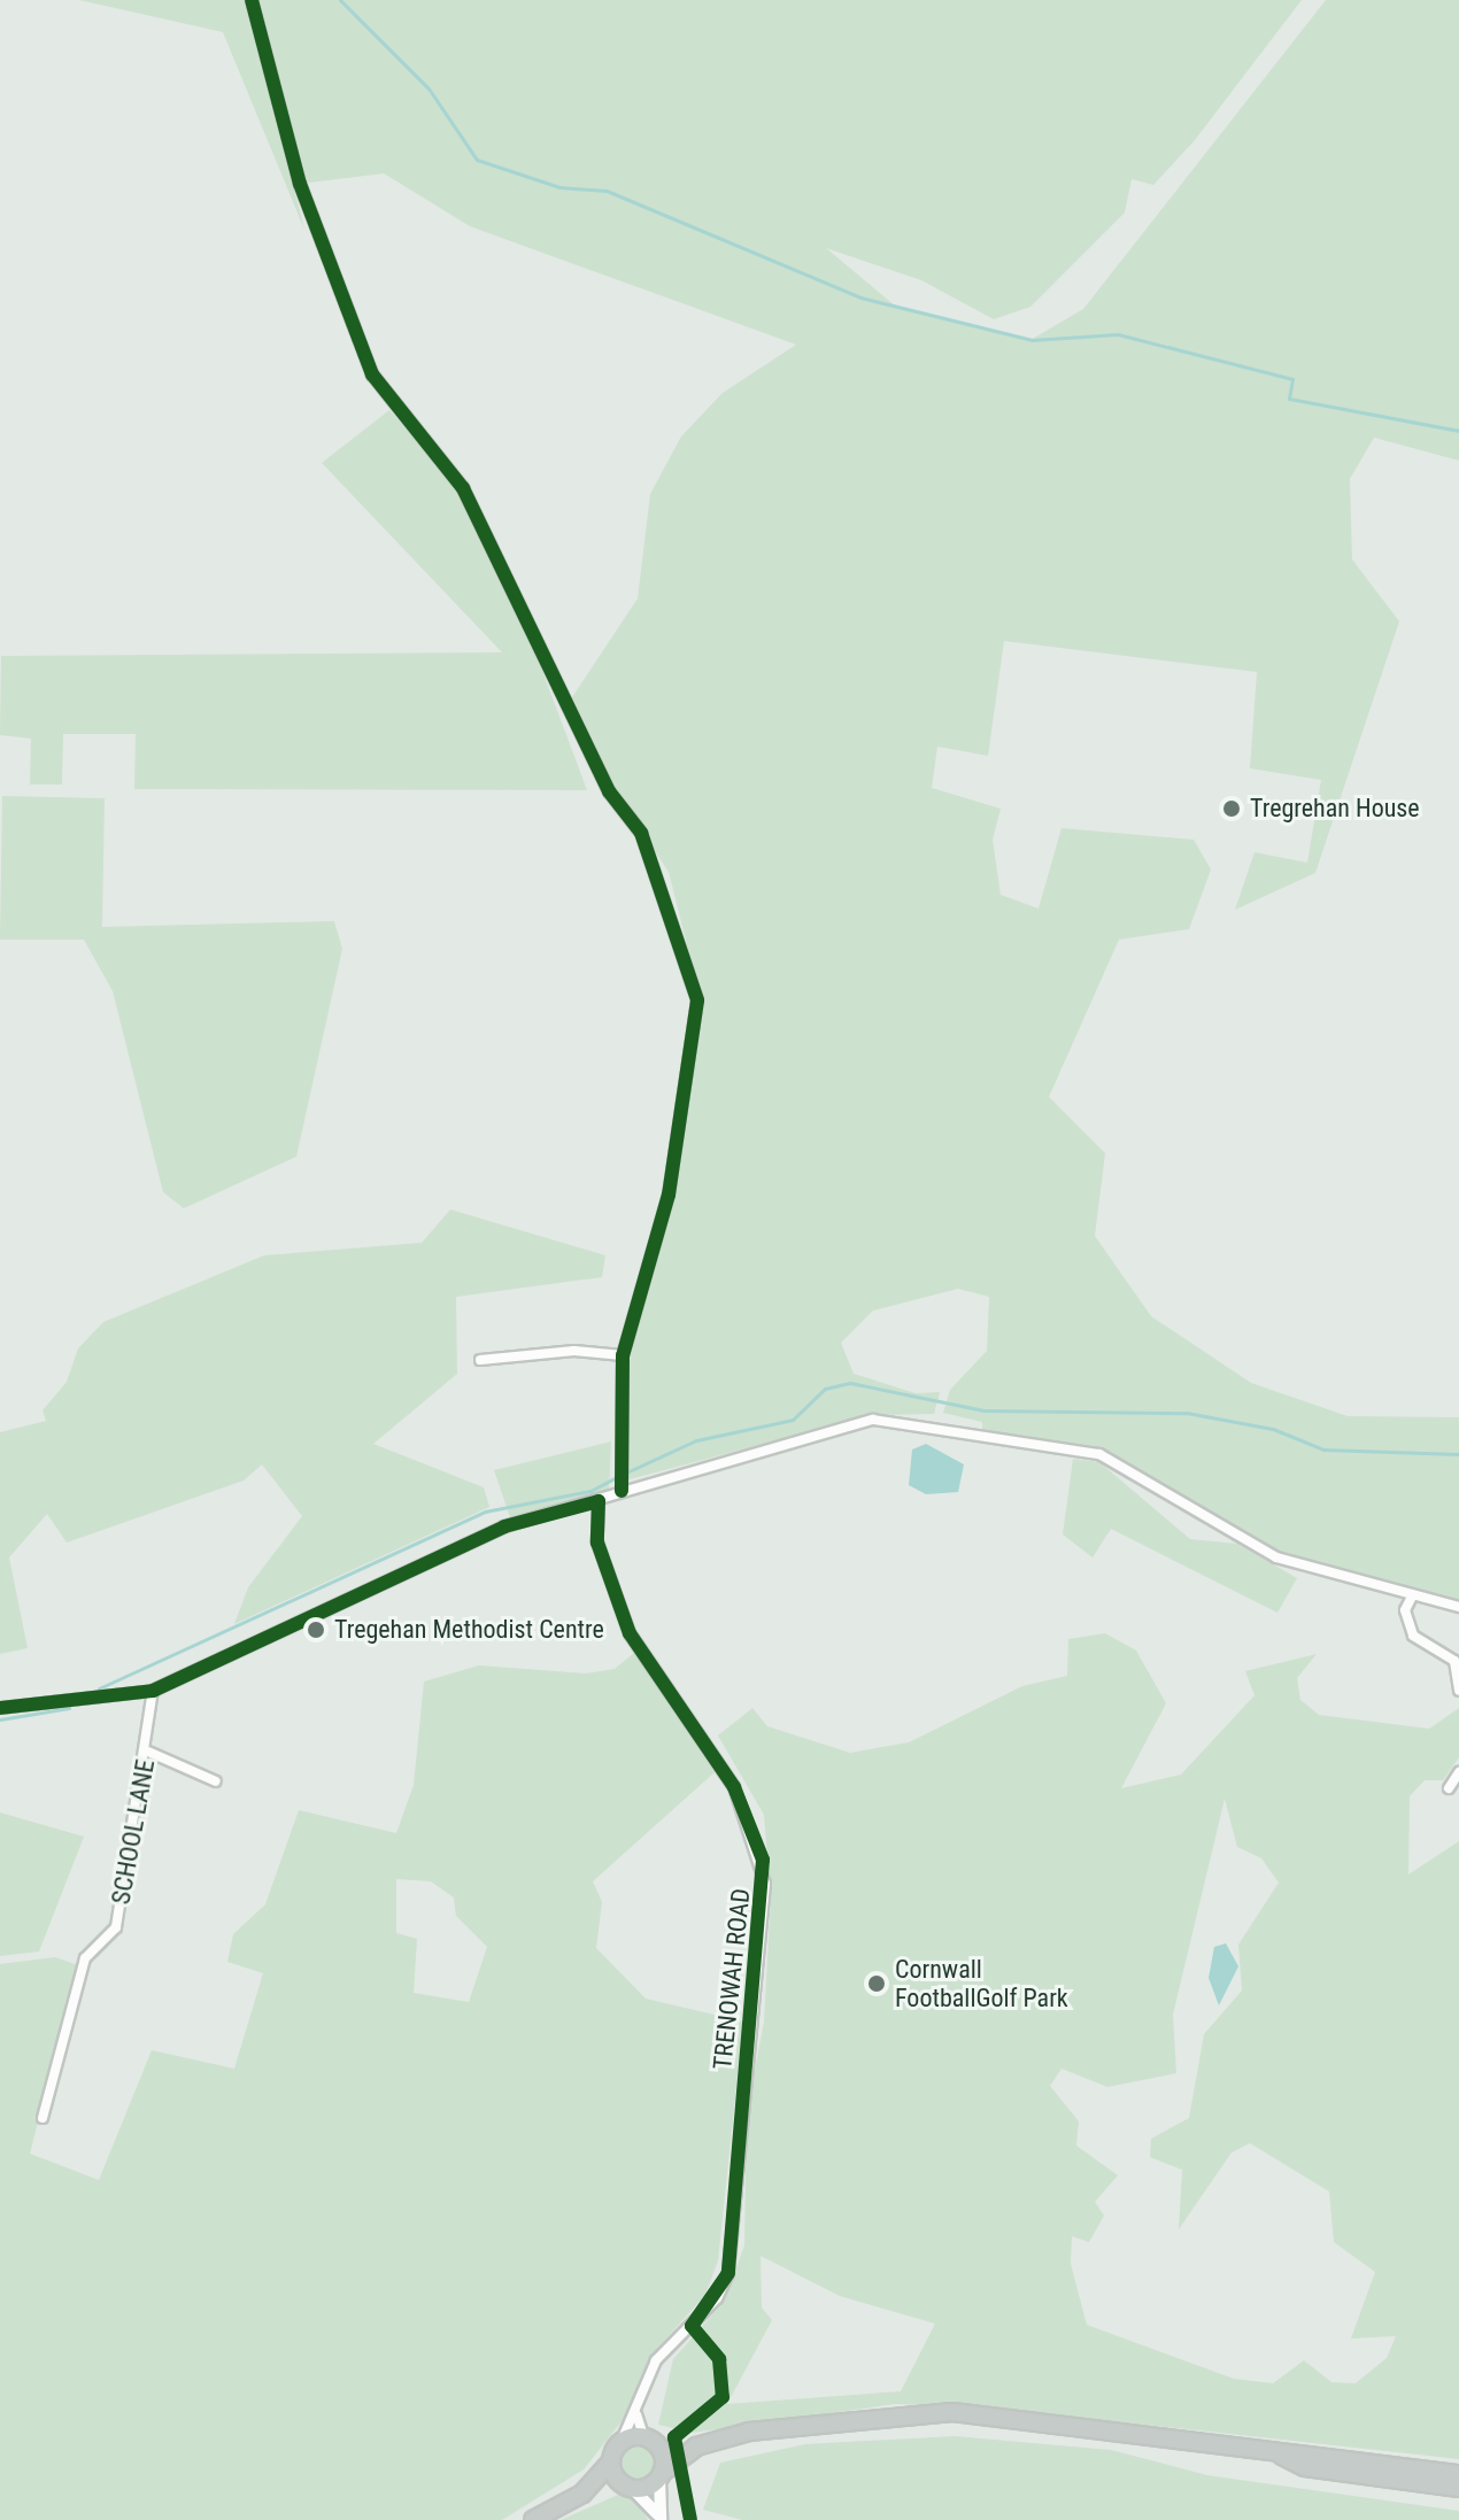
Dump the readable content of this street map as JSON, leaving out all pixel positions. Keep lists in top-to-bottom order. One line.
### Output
{"streets":{"street":["SCHOOL LANE","TRENOWAH ROAD"]},"places":["Tregrehan House","Tregehan Methodist Centre","Cornwall FootballGolf Park"]}
